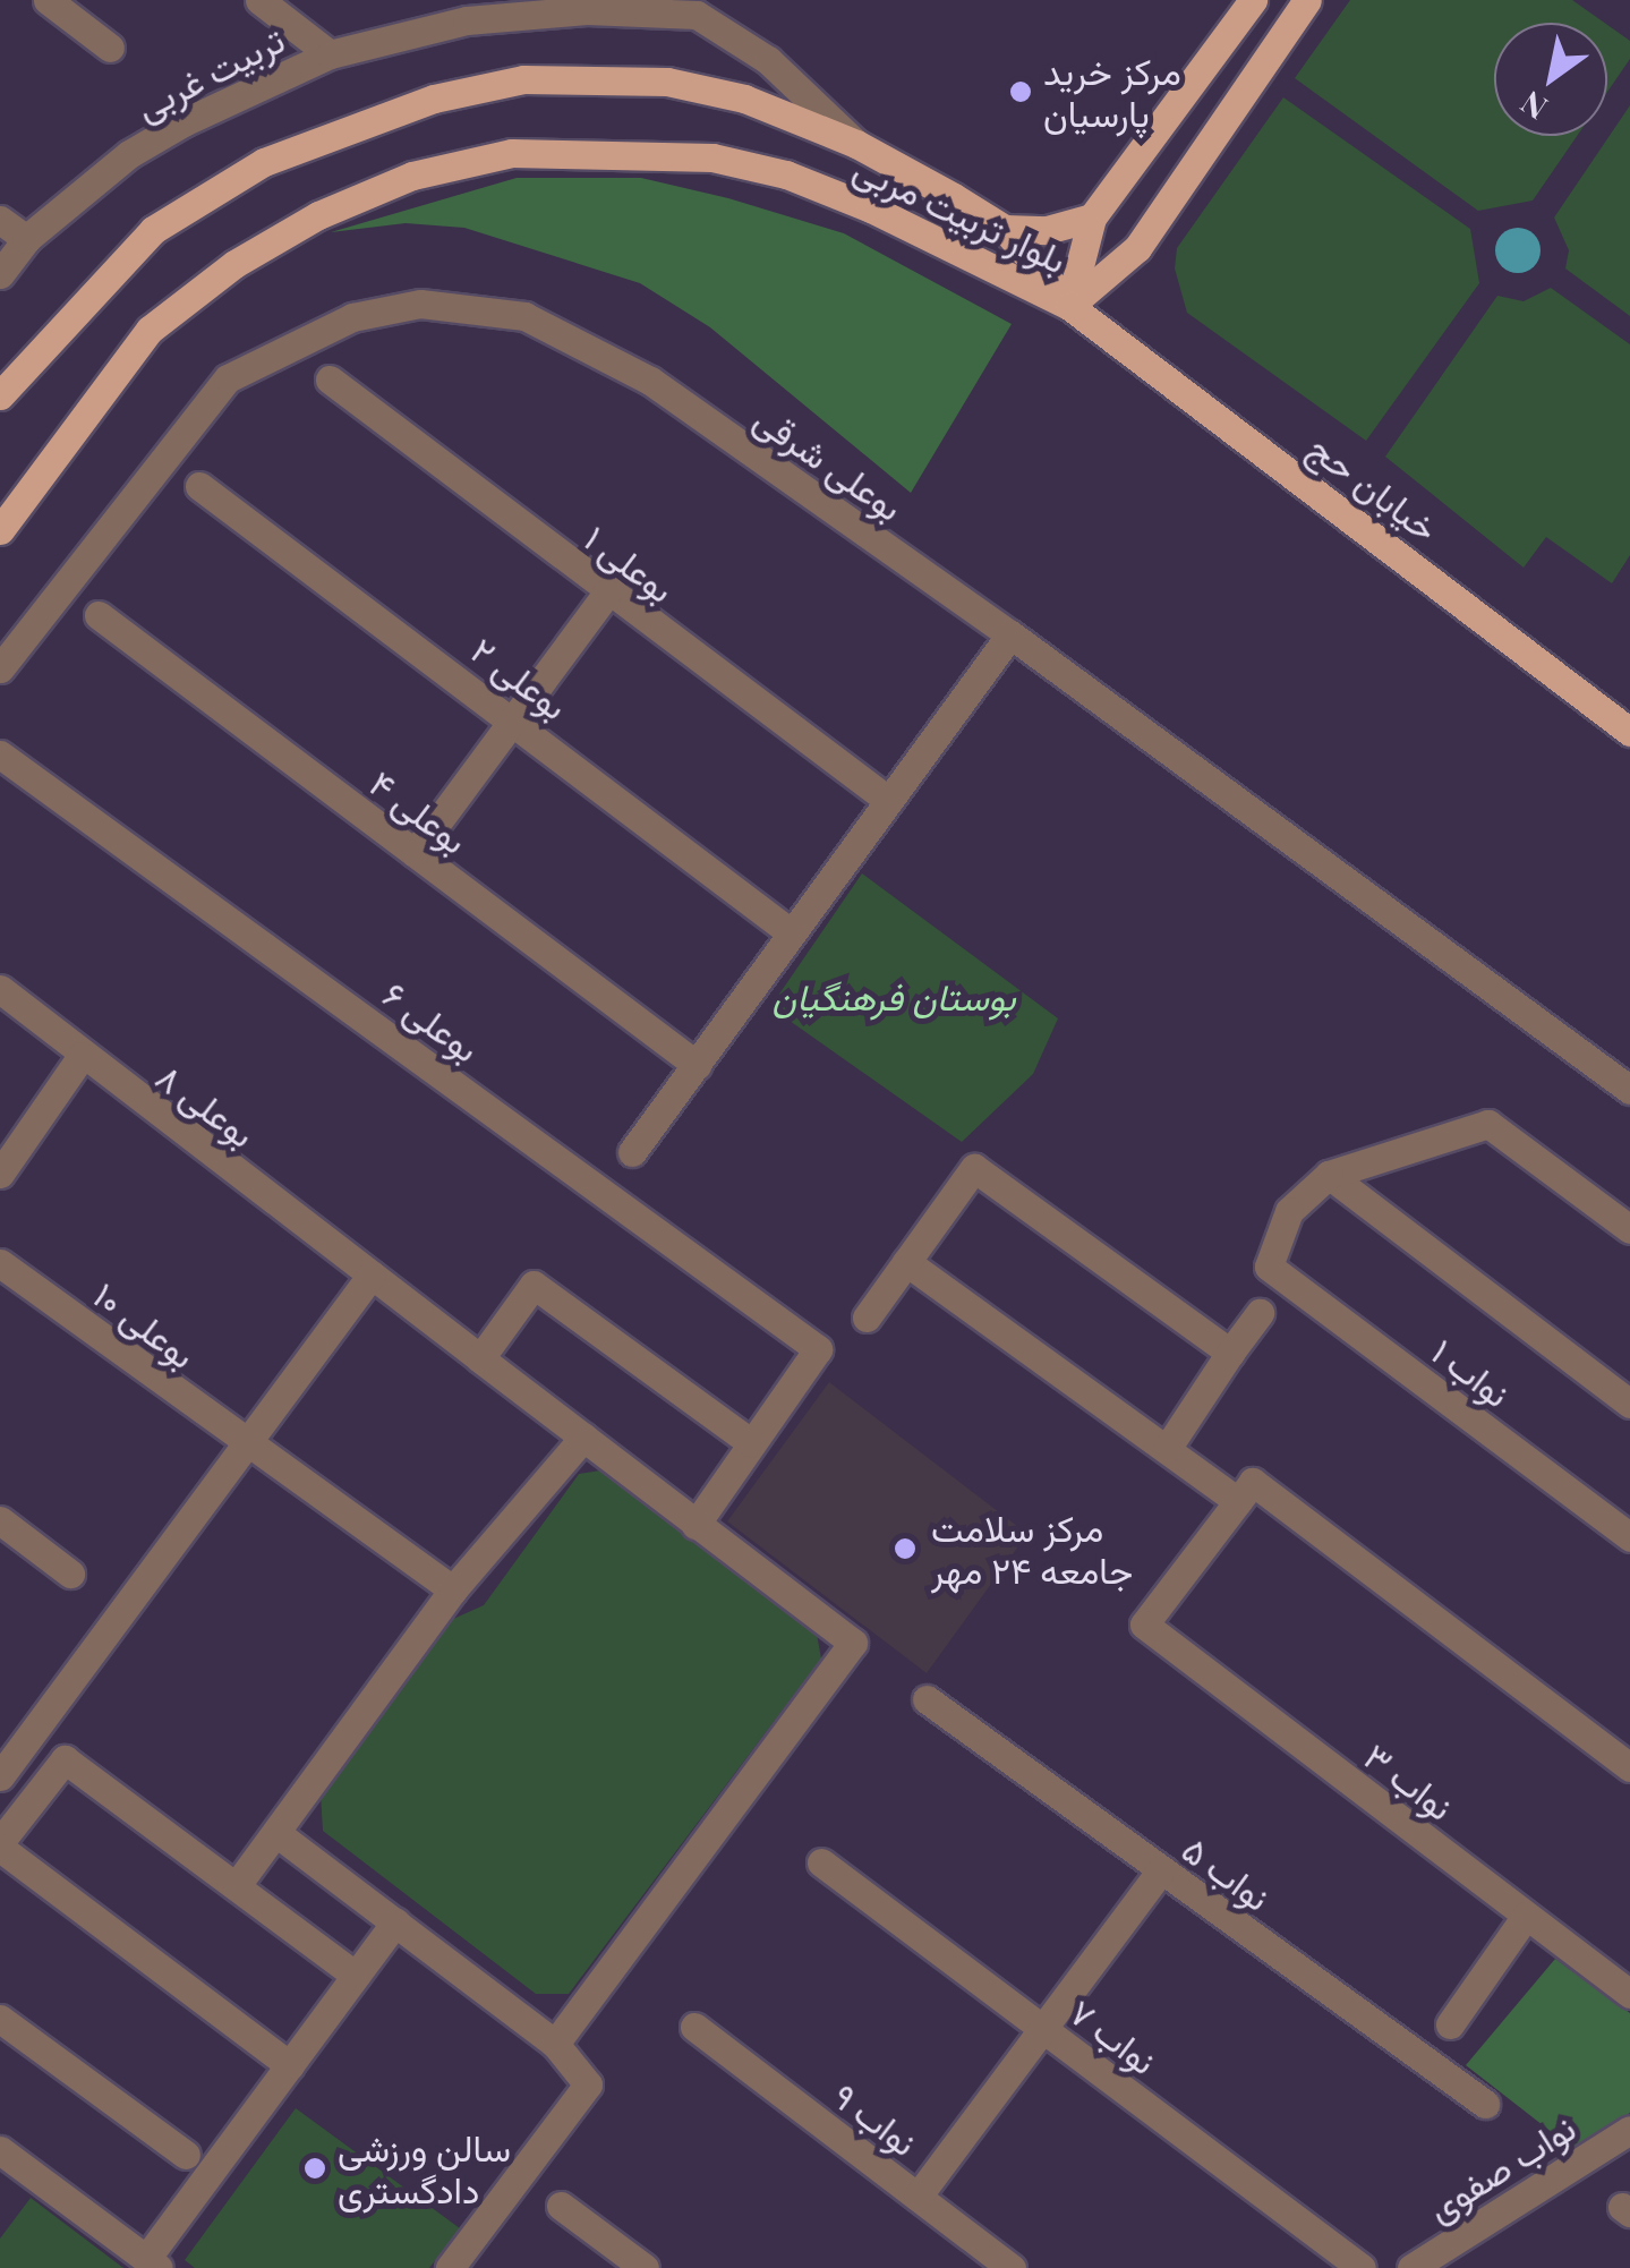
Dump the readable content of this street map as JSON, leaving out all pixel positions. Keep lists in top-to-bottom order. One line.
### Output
{"streets":{"main road":["بلوار تربیت مربی","خیابان حج"],"street":["تربیت غربی","بوعلی شرقی","بوعلی ۱","بوعلی ۲","بوعلی ۴","بوعلی ۶","بوعلی ۸","بوعلی ۱۰","نواب ۱","نواب ۳","نواب ۵","نواب ۷","نواب ۹","نواب صفوی"]},"crossings":[["تربیت غربی","بلوار تربیت مربی"],["بلوار تربیت مربی","خیابان حج"]],"parks":["بوستان فرهنگیان"],"places":["مرکز خرید پارسیان","مرکز سلامت جامعه ۲۴ مهر","سالن ورزشی دادگستری"],"north":"bottom left"}
